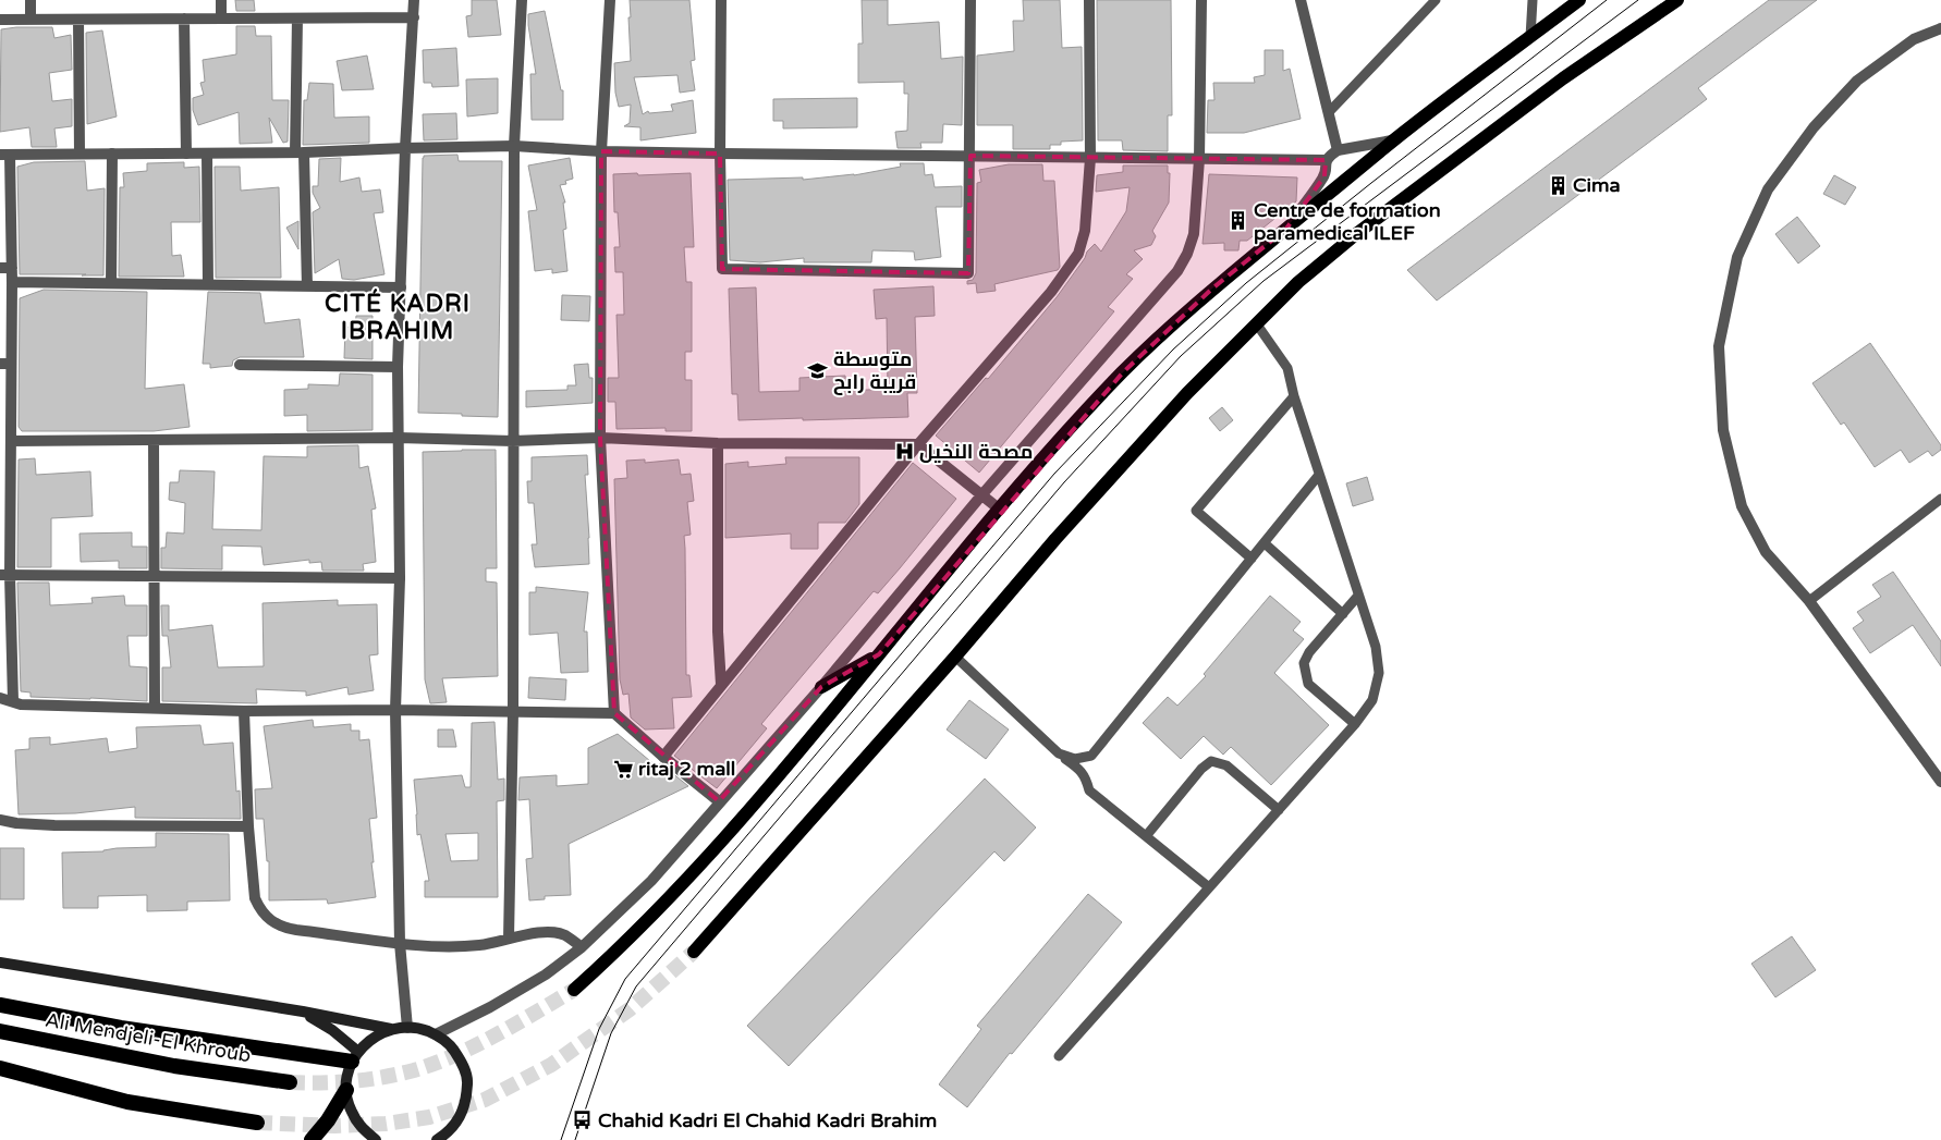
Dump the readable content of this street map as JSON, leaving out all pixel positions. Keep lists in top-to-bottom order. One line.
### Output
{"streets":{"highway":["Ali Mendjeli-El Khroub"]},"districts":["CITÉ KADRI IBRAHIM"],"places":{"building":["Cima","Centre de formation paramedical ILEF"],"school or university":["متوسطة قريبة رابح"],"hospital":["مصحة النخيل"],"supermarket":["ritaj 2 mall"],"bus stop":["Chahid Kadri El Chahid Kadri Brahim"]}}
